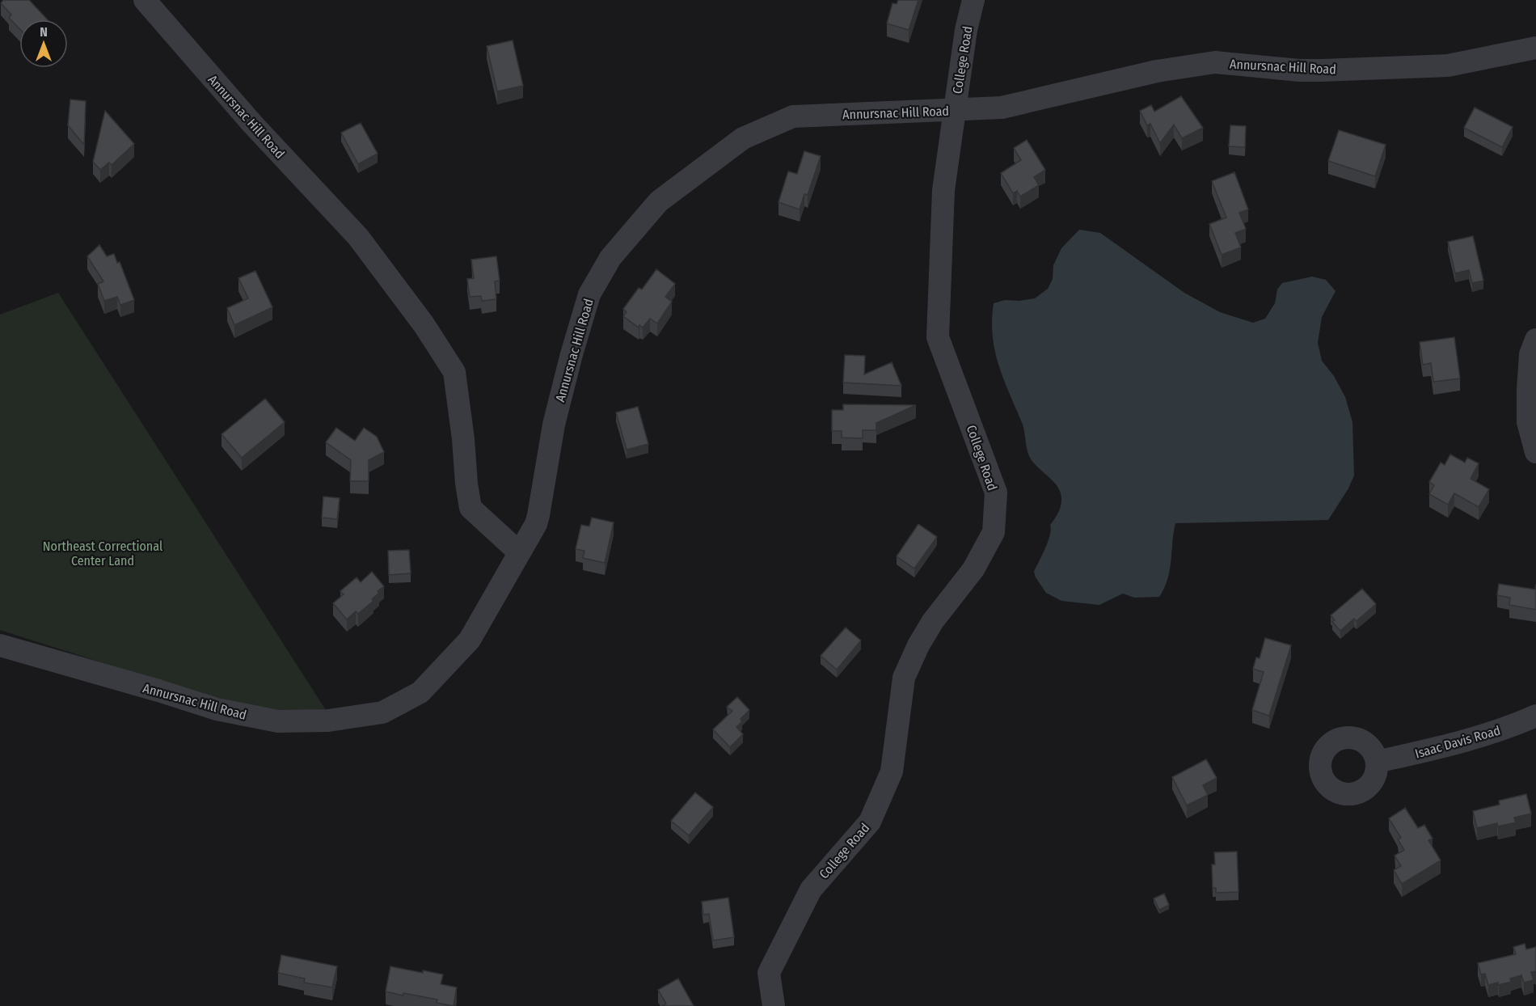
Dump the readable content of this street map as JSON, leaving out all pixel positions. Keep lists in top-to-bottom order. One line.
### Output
{"streets":{"street":["College Road","Annursnac Hill Road","Isaac Davis Road"]},"crossings":[["College Road","Annursnac Hill Road"]],"parks":["Northeast Correctional Center Land"],"north":"top"}
